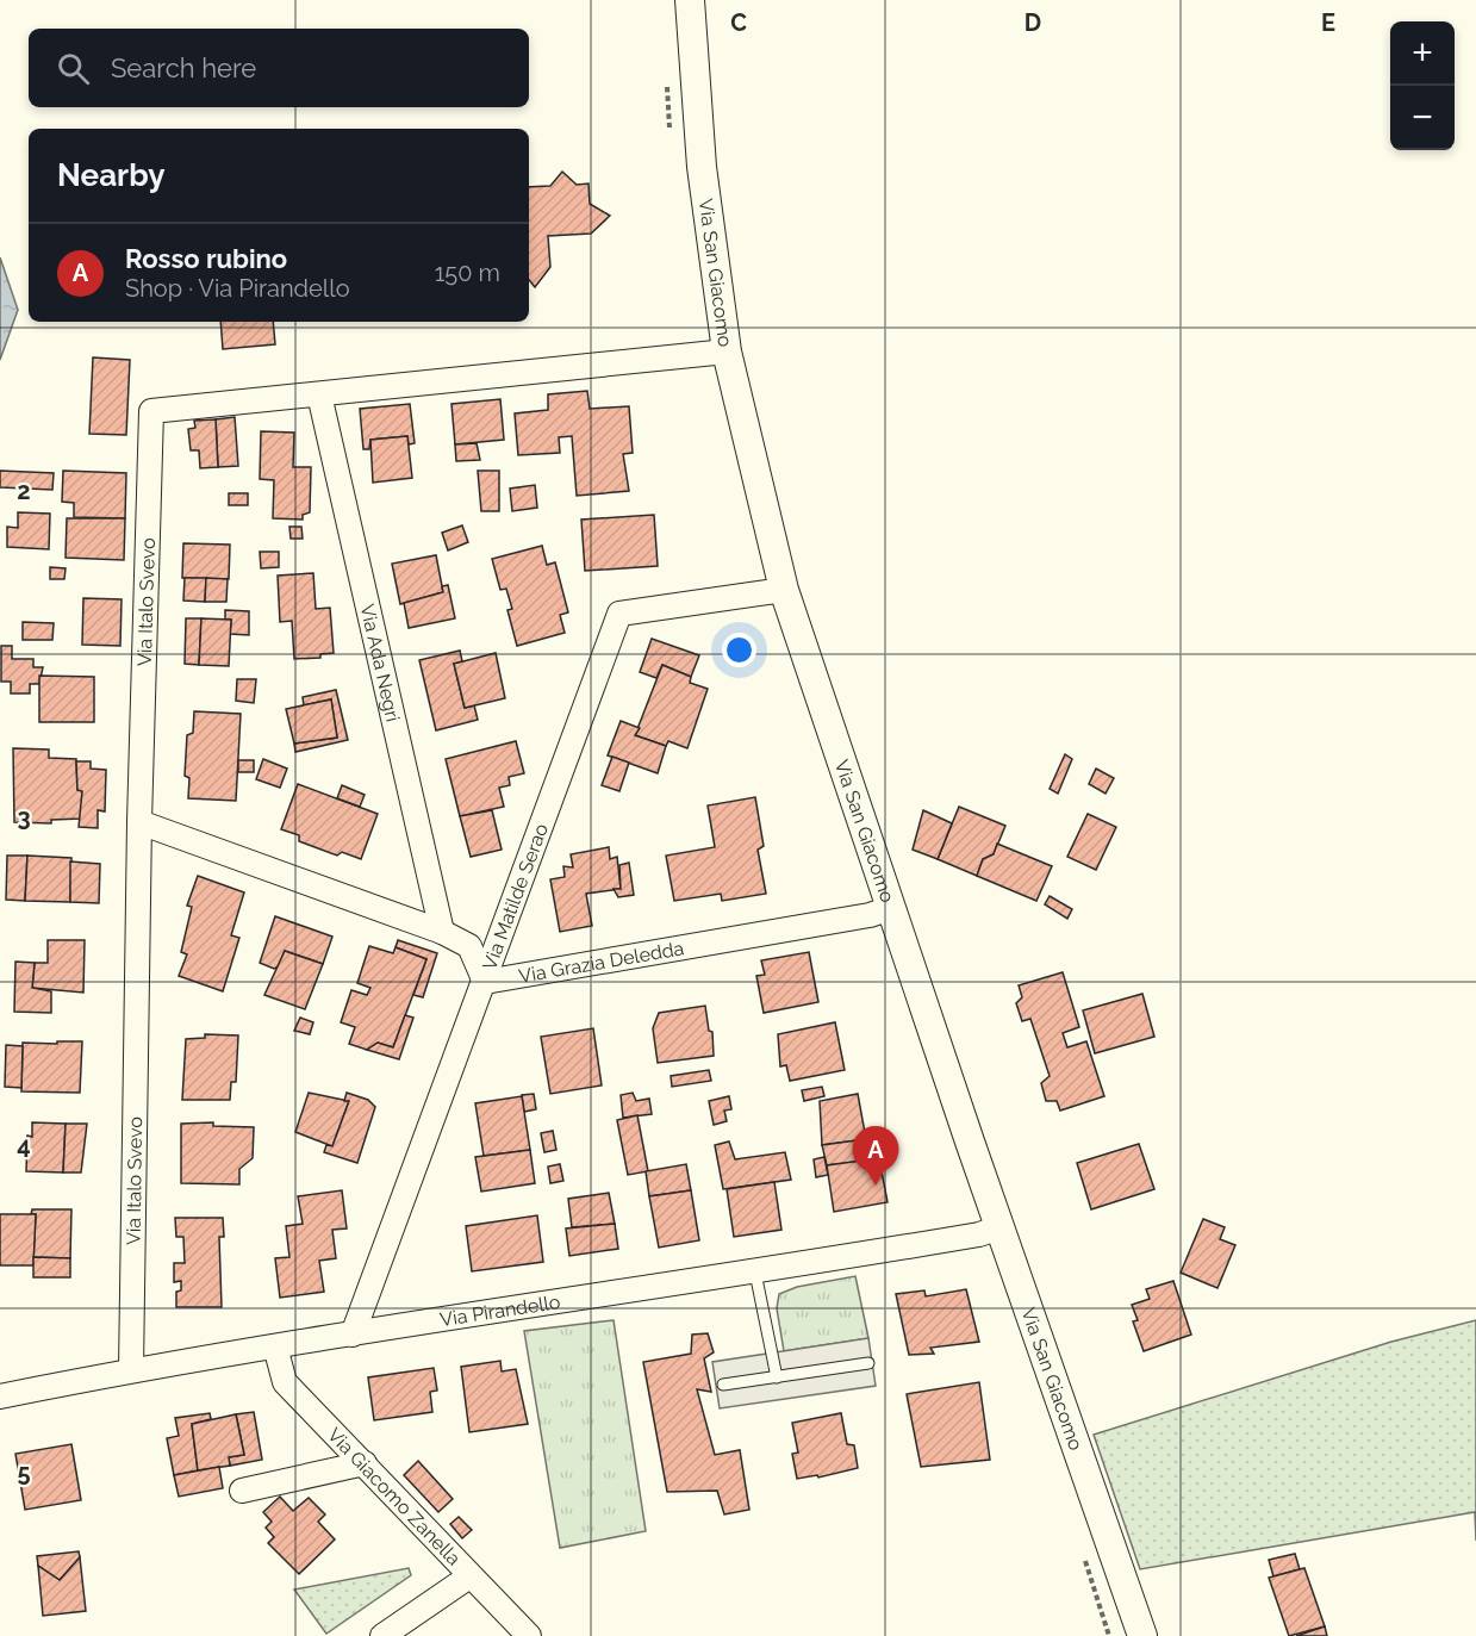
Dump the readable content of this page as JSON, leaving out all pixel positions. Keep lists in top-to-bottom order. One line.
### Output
{"streets":{"street":["Via San Giacomo","Via Italo Svevo","Via Ada Negri","Via Matilde Serao","Via Grazia Deledda","Via Pirandello","Via Giacomo Zanella"]},"crossings":[["Via San Giacomo","Via Italo Svevo"],["Via San Giacomo","Via Matilde Serao"],["Via San Giacomo","Via Grazia Deledda"],["Via San Giacomo","Via Pirandello"],["Via Italo Svevo","Via Ada Negri"],["Via Italo Svevo","Via Pirandello"],["Via Matilde Serao","Via Grazia Deledda"],["Via Matilde Serao","Via Pirandello"],["Via Pirandello","Via Giacomo Zanella"]],"page":{"map_buttons":["+","−"],"search":"Search here","heading":"Nearby","list":[{"mark":"A","name":"Rosso rubino","note":"Shop · Via Pirandello","value":"150 m"}],"pins":"A"},"grid":{"columns":["C","D","E"],"rows":["2","3","4","5"]}}
